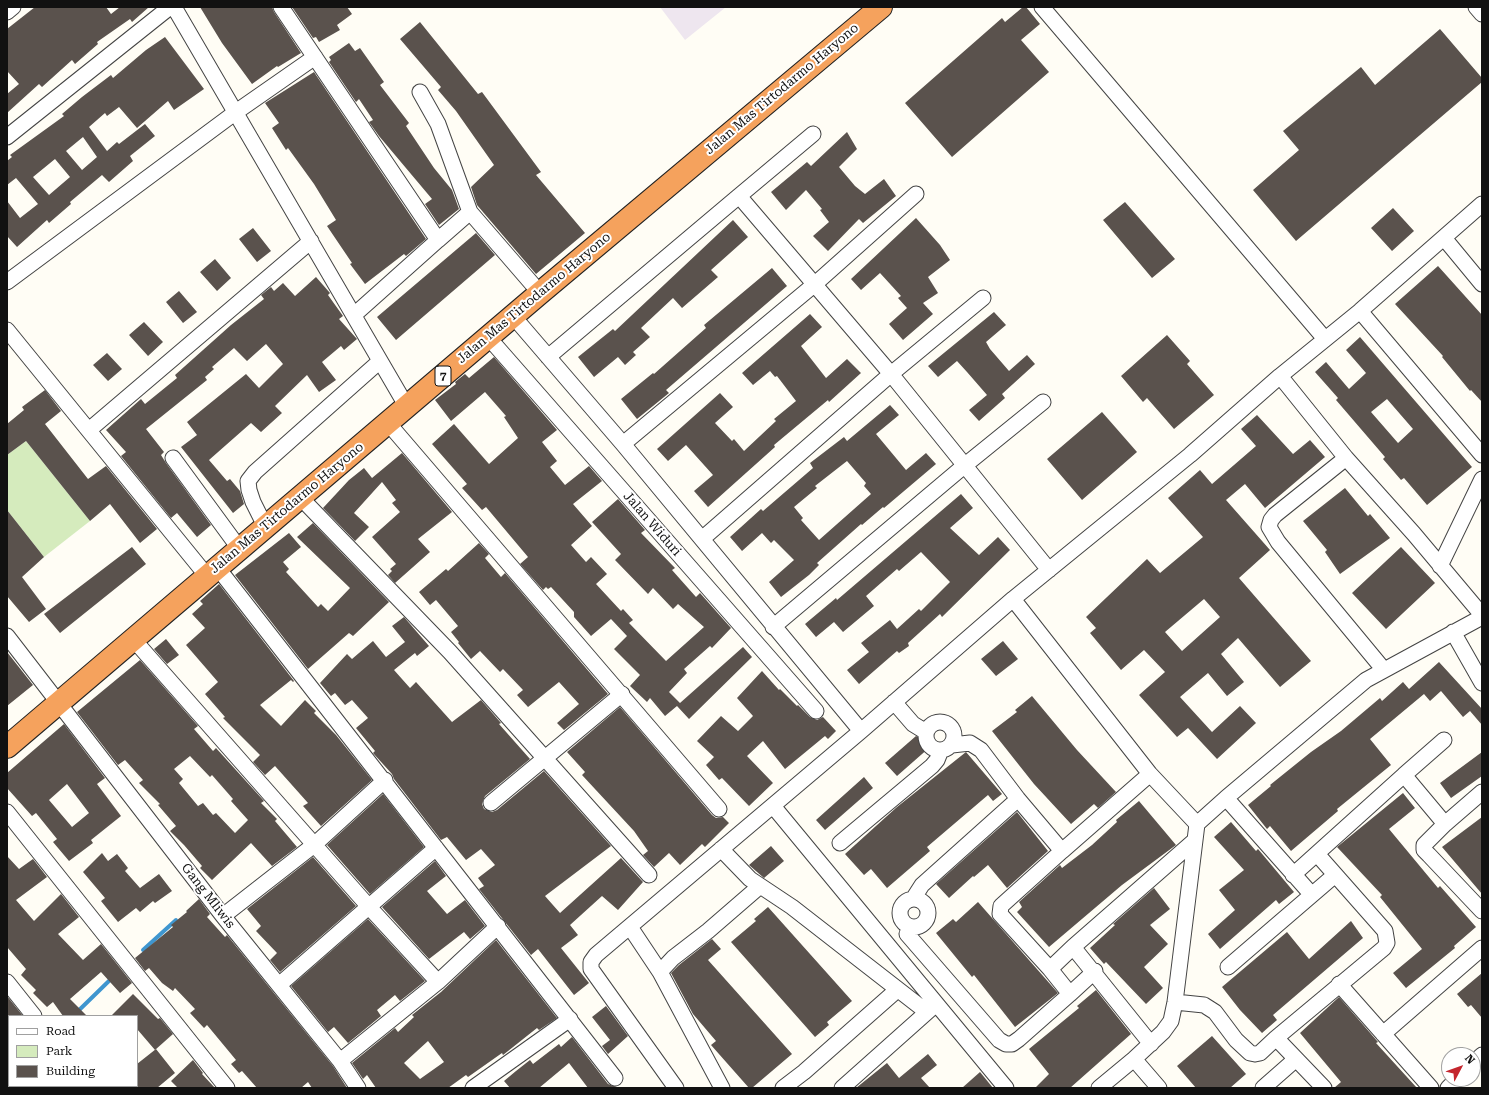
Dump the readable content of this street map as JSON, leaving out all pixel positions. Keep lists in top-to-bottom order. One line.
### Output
{"streets":{"highway":["Jalan Mas Tirtodarmo Haryono","7"],"street":["Jalan Widuri","Gang Mliwis"]},"crossings":[["Jalan Mas Tirtodarmo Haryono","Jalan Widuri"],["Jalan Mas Tirtodarmo Haryono","Gang Mliwis"]],"legend":["Road","Park","Building"],"north":"top right"}
